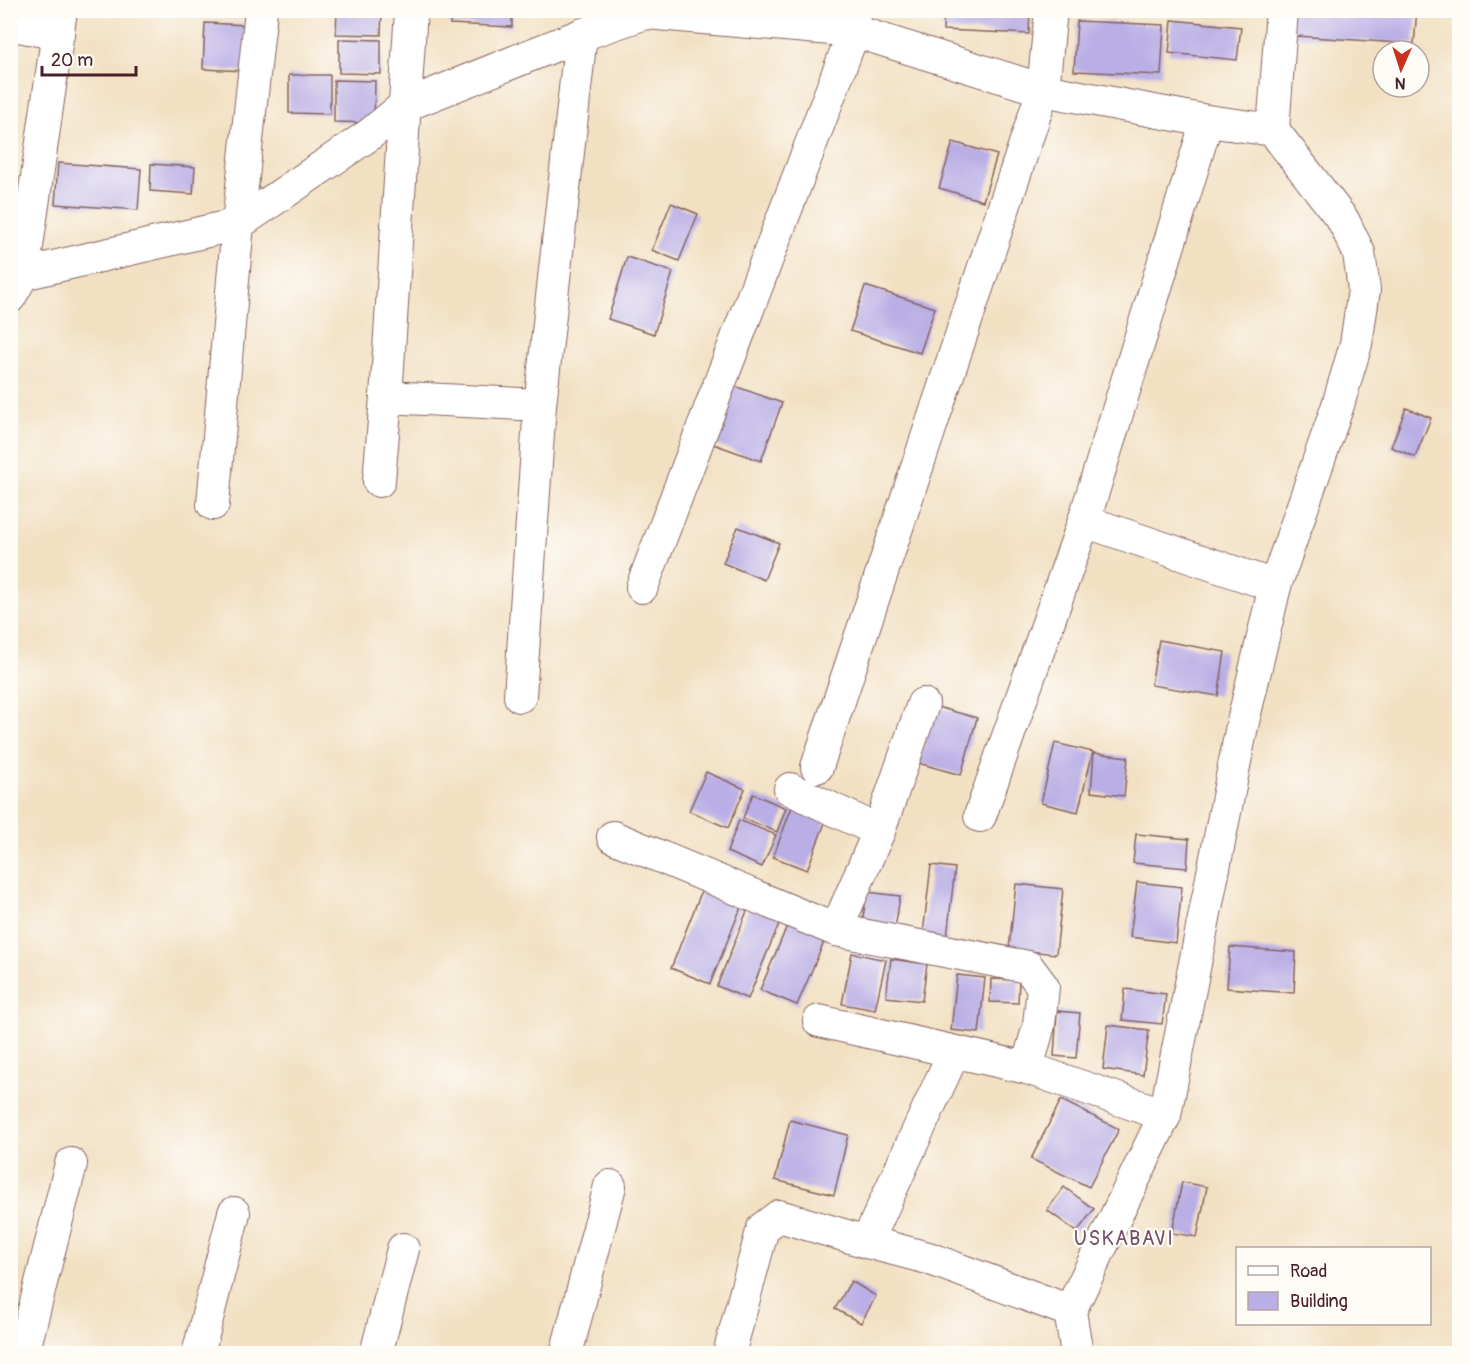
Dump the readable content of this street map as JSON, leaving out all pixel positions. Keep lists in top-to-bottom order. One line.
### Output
{"districts":["USKABAVI"],"legend":["Road","Building"],"scale_bar":"20 m","north":"bottom"}
